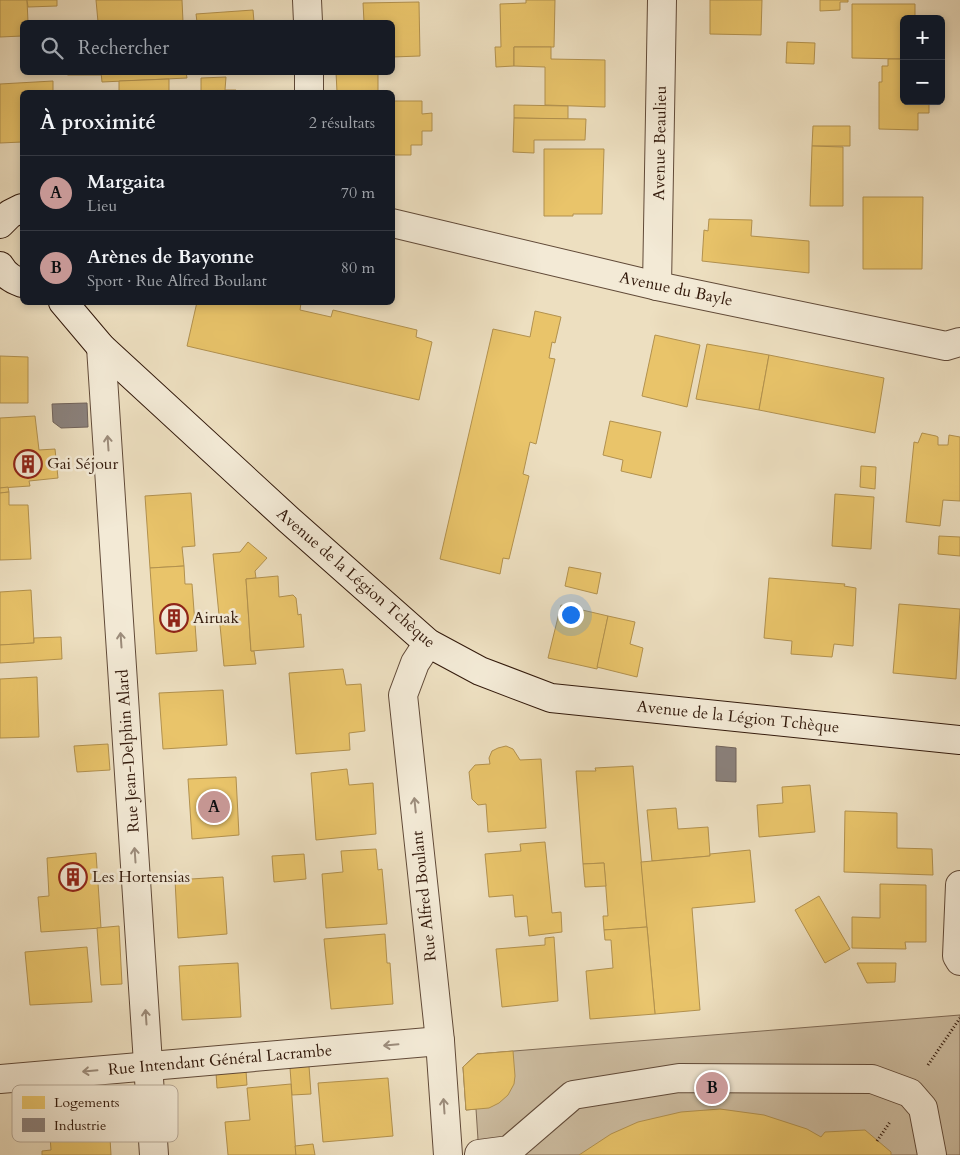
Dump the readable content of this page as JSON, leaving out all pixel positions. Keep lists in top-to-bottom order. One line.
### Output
{"streets":{"street":["Avenue Beaulieu","Avenue du Bayle","Avenue de la Légion Tchèque","Rue Jean-Delphin Alard","Rue Alfred Boulant","Rue Intendant Général Lacrambe"]},"crossings":[["Avenue Beaulieu","Avenue du Bayle"],["Avenue de la Légion Tchèque","Rue Jean-Delphin Alard"],["Avenue de la Légion Tchèque","Rue Alfred Boulant"],["Rue Jean-Delphin Alard","Rue Intendant Général Lacrambe"],["Rue Alfred Boulant","Rue Intendant Général Lacrambe"]],"one_way":["Rue Jean-Delphin Alard","Rue Alfred Boulant","Rue Intendant Général Lacrambe"],"places":{"building":["Gai Séjour","Airuak","Les Hortensias"]},"legend":["Logements","Industrie"],"page":{"map_buttons":["+","−"],"search":"Rechercher","heading":["À proximité","2 résultats"],"list":[{"mark":"A","name":"Margaita","note":"Lieu","value":"70 m"},{"mark":"B","name":"Arènes de Bayonne","note":"Sport · Rue Alfred Boulant","value":"80 m"}],"pins":["A","B"]}}
